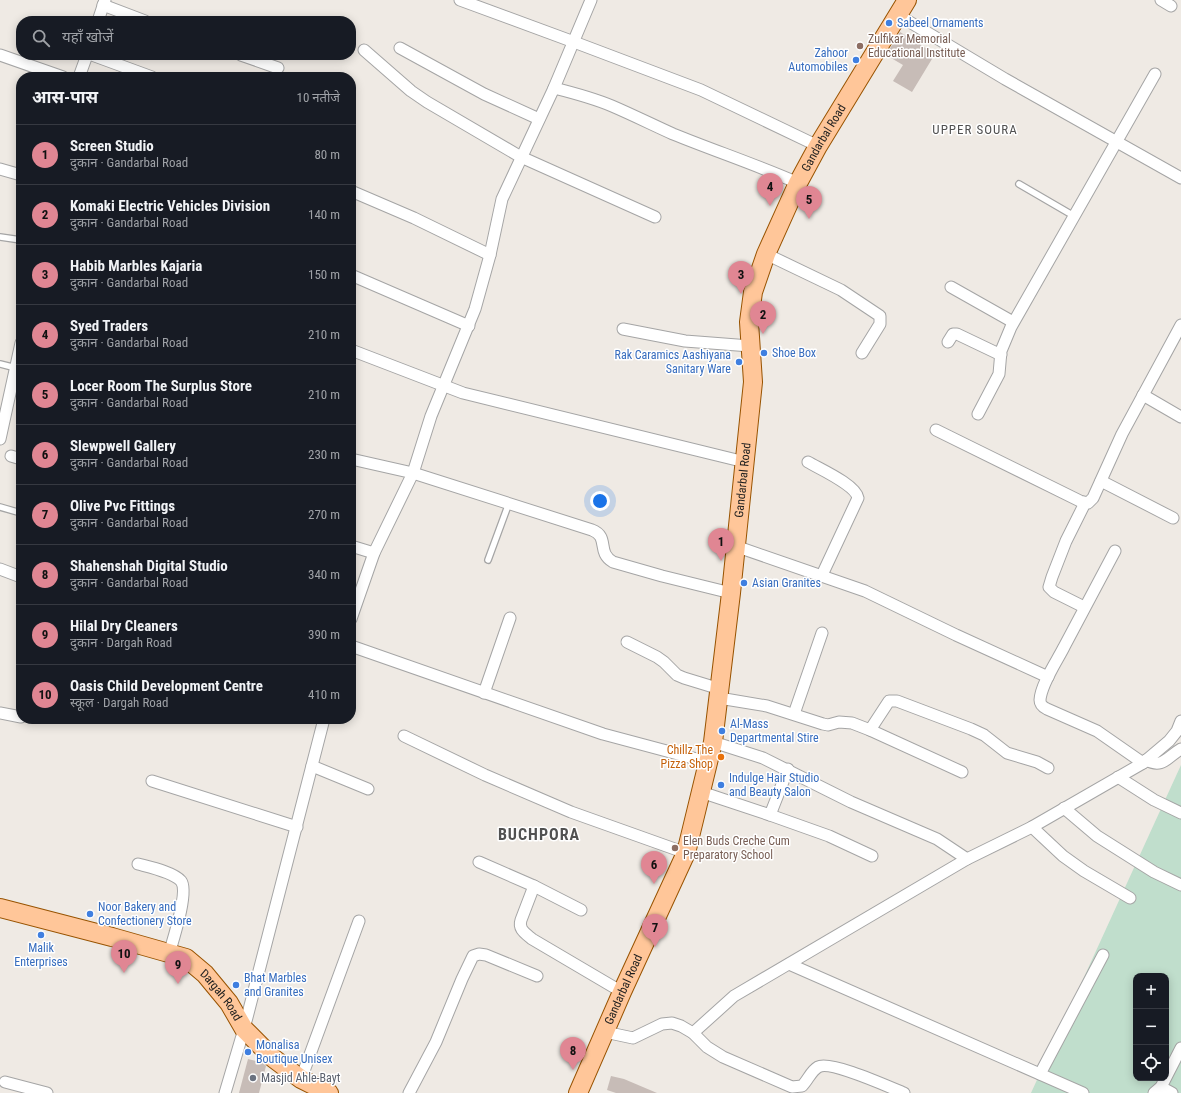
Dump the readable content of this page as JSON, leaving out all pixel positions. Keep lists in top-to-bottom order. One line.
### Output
{"streets":{"main road":["Gandarbal Road","Dargah Road"]},"districts":["UPPER SOURA","BUCHPORA"],"places":["Sabeel Ornaments","Zulfikar Memorial Educational Institute","Zahoor Automobiles","Shoe Box","Rak Caramics Aashiyana Sanitary Ware","Asian Granites","Al-Mass Departmental Stire","Chillz The Pizza Shop","Indulge Hair Studio and Beauty Salon","Elen Buds Creche Cum Preparatory School","Noor Bakery and Confectionery Store","Malik Enterprises","Bhat Marbles and Granites","Monalisa Boutique Unisex","Masjid Ahle-Bayt"],"page":{"search":"यहाँ खोजें","heading":["आस-पास","10 नतीजे"],"list":[{"mark":"1","name":"Screen Studio","note":"दुकान · Gandarbal Road","value":"80 m"},{"mark":"2","name":"Komaki Electric Vehicles Division","note":"दुकान · Gandarbal Road","value":"140 m"},{"mark":"3","name":"Habib Marbles Kajaria","note":"दुकान · Gandarbal Road","value":"150 m"},{"mark":"4","name":"Syed Traders","note":"दुकान · Gandarbal Road","value":"210 m"},{"mark":"5","name":"Locer Room The Surplus Store","note":"दुकान · Gandarbal Road","value":"210 m"},{"mark":"6","name":"Slewpwell Gallery","note":"दुकान · Gandarbal Road","value":"230 m"},{"mark":"7","name":"Olive Pvc Fittings","note":"दुकान · Gandarbal Road","value":"270 m"},{"mark":"8","name":"Shahenshah Digital Studio","note":"दुकान · Gandarbal Road","value":"340 m"},{"mark":"9","name":"Hilal Dry Cleaners","note":"दुकान · Dargah Road","value":"390 m"},{"mark":"10","name":"Oasis Child Development Centre","note":"स्कूल · Dargah Road","value":"410 m"}],"pins":["4","5","3","2","1","6","7","10","9","8"],"map_buttons":["+","−"]}}
